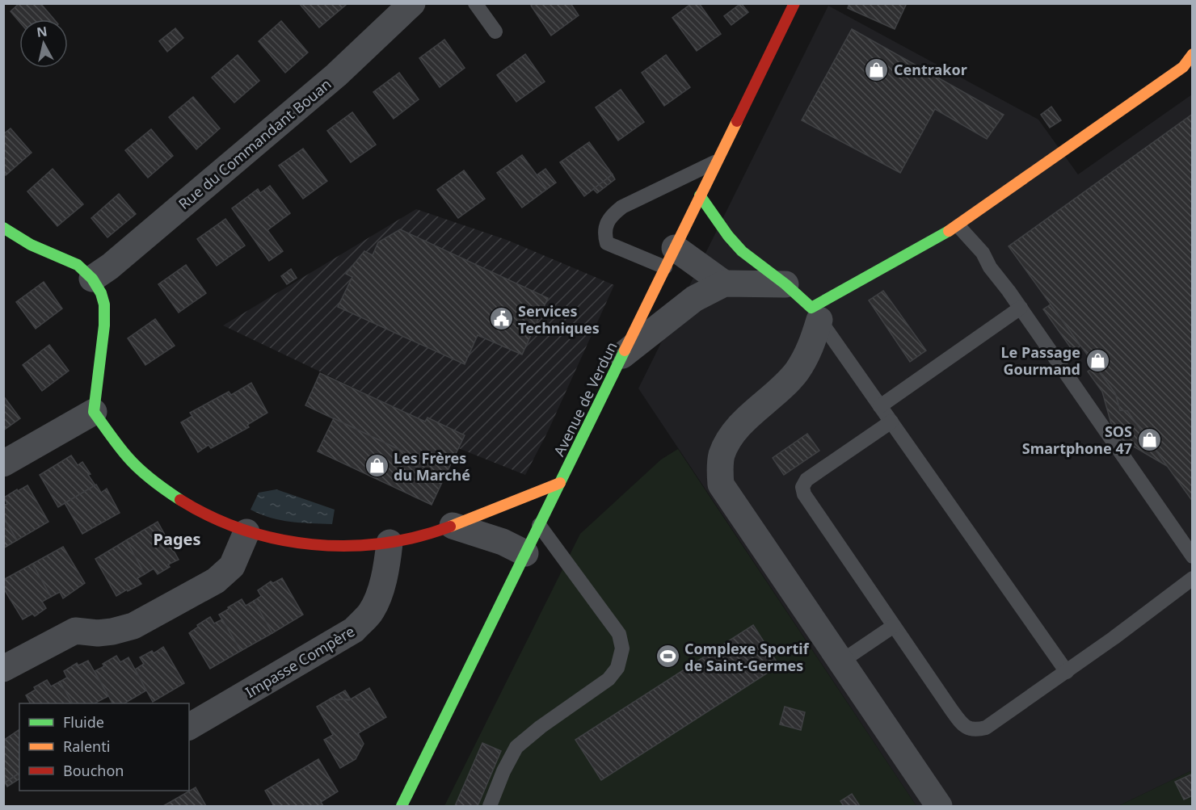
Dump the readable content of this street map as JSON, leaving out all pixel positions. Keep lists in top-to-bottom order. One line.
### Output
{"streets":{"street":["Rue du Commandant Bouan","Avenue de Verdun","Impasse Compère"]},"districts":["Pages"],"places":{"shop":["Centrakor","Le Passage Gourmand","SOS Smartphone 47","Les Frères du Marché"],"public building":["Services Techniques"],"sports":["Complexe Sportif de Saint-Germes"]},"legend":["Fluide","Ralenti","Bouchon"],"north":"top"}
